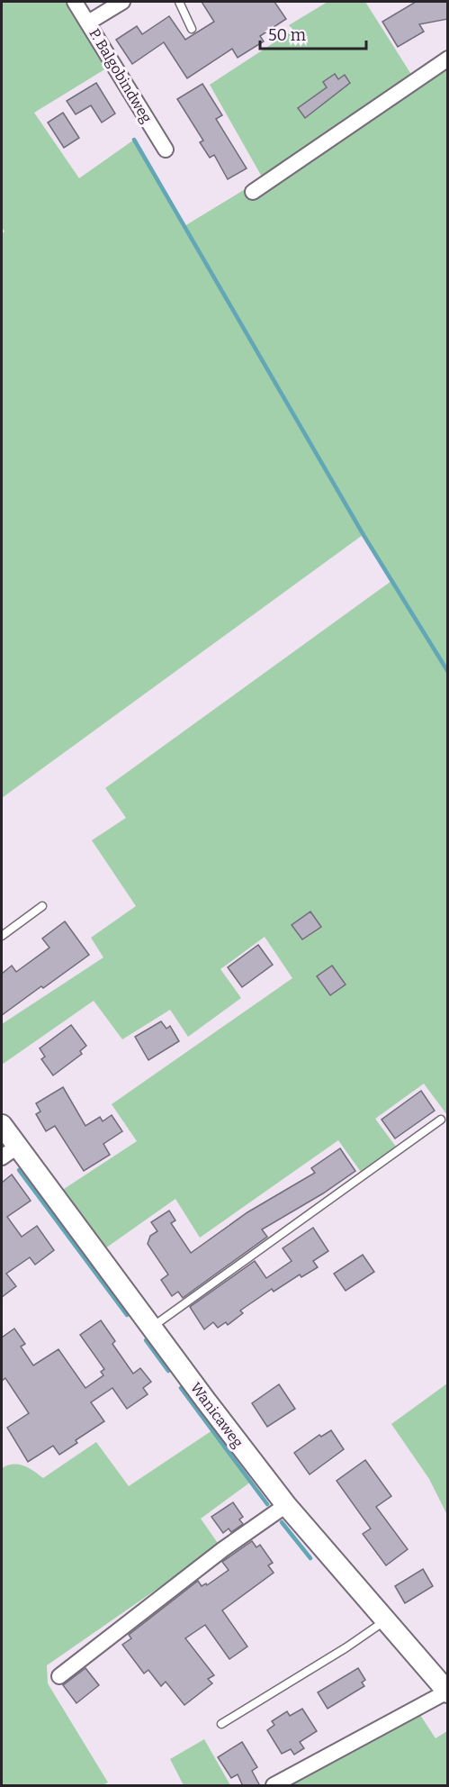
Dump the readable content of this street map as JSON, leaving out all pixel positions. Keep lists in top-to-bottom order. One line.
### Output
{"streets":{"street":["P. Balgobindweg","Wanicaweg"]},"scale_bar":"50 m"}
